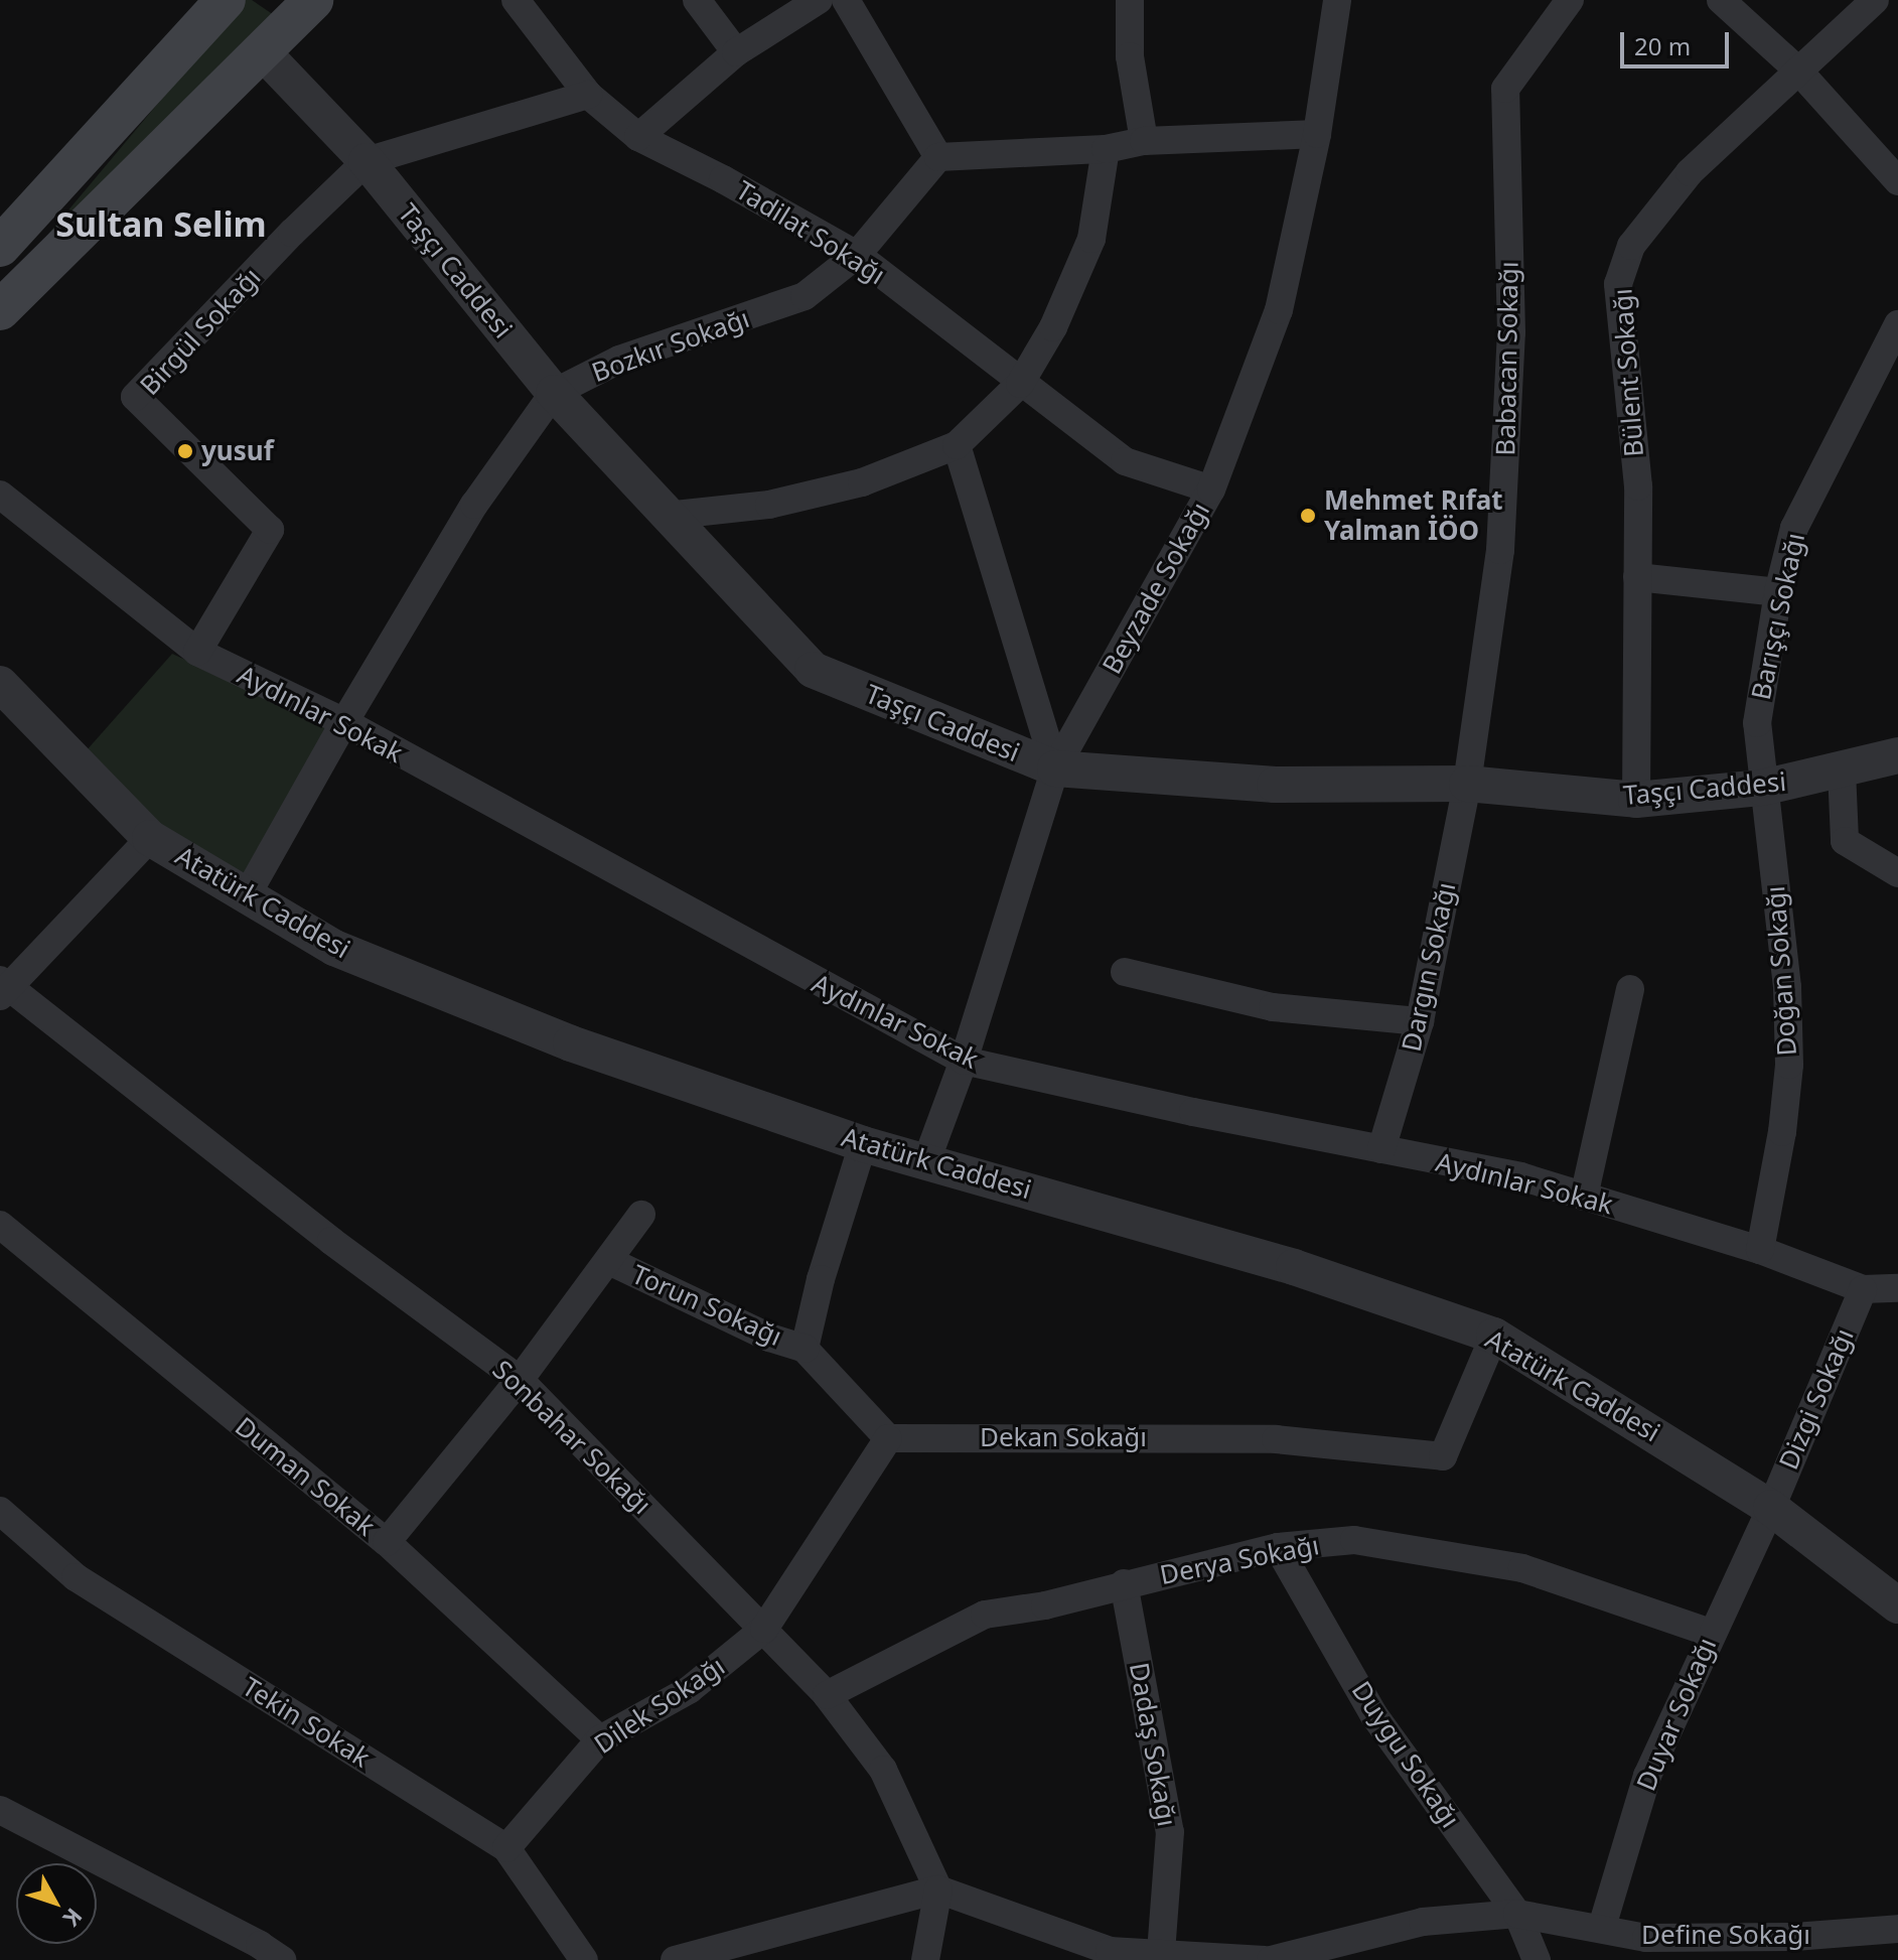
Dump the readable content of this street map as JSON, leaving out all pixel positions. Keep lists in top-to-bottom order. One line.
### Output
{"streets":{"street":["Tadilat Sokağı","Taşçı Caddesi","Birgül Sokağı","Bozkır Sokağı","Babacan Sokağı","Bülent Sokağı","Beyzade Sokağı","Barışçı Sokağı","Aydınlar Sokak","Atatürk Caddesi","Dargın Sokağı","Doğan Sokağı","Torun Sokağı","Dizgi Sokağı","Sonbahar Sokağı","Dekan Sokağı","Duman Sokak","Derya Sokağı","Dilek Sokağı","Duyar Sokağı","Tekin Sokak","Dadaş Sokağı","Duygu Sokağı","Define Sokağı"]},"crossings":[["Tadilat Sokağı","Birgül Sokağı"],["Tadilat Sokağı","Bozkır Sokağı"],["Tadilat Sokağı","Beyzade Sokağı"],["Taşçı Caddesi","Birgül Sokağı"],["Taşçı Caddesi","Bozkır Sokağı"],["Taşçı Caddesi","Babacan Sokağı"],["Taşçı Caddesi","Bülent Sokağı"],["Taşçı Caddesi","Beyzade Sokağı"],["Taşçı Caddesi","Barışçı Sokağı"],["Taşçı Caddesi","Dargın Sokağı"],["Taşçı Caddesi","Doğan Sokağı"],["Birgül Sokağı","Aydınlar Sokak"],["Bozkır Sokağı","Aydınlar Sokak"],["Bozkır Sokağı","Atatürk Caddesi"],["Babacan Sokağı","Dargın Sokağı"],["Beyzade Sokağı","Aydınlar Sokak"],["Beyzade Sokağı","Atatürk Caddesi"],["Barışçı Sokağı","Doğan Sokağı"],["Aydınlar Sokak","Dargın Sokağı"],["Aydınlar Sokak","Doğan Sokağı"],["Aydınlar Sokak","Dizgi Sokağı"],["Atatürk Caddesi","Dizgi Sokağı"],["Atatürk Caddesi","Dekan Sokağı"],["Atatürk Caddesi","Duyar Sokağı"],["Torun Sokağı","Sonbahar Sokağı"],["Torun Sokağı","Duman Sokak"],["Dizgi Sokağı","Duyar Sokağı"],["Sonbahar Sokağı","Derya Sokağı"],["Sonbahar Sokağı","Dilek Sokağı"],["Sonbahar Sokağı","Define Sokağı"],["Dekan Sokağı","Dilek Sokağı"],["Duman Sokak","Dilek Sokağı"],["Derya Sokağı","Duyar Sokağı"],["Derya Sokağı","Dadaş Sokağı"],["Derya Sokağı","Duygu Sokağı"],["Dilek Sokağı","Tekin Sokak"],["Duyar Sokağı","Define Sokağı"],["Dadaş Sokağı","Define Sokağı"],["Duygu Sokağı","Define Sokağı"]],"districts":["Sultan Selim"],"places":["yusuf","Mehmet Rıfat Yalman İÖO"],"scale_bar":"20 m","north":"bottom right"}
